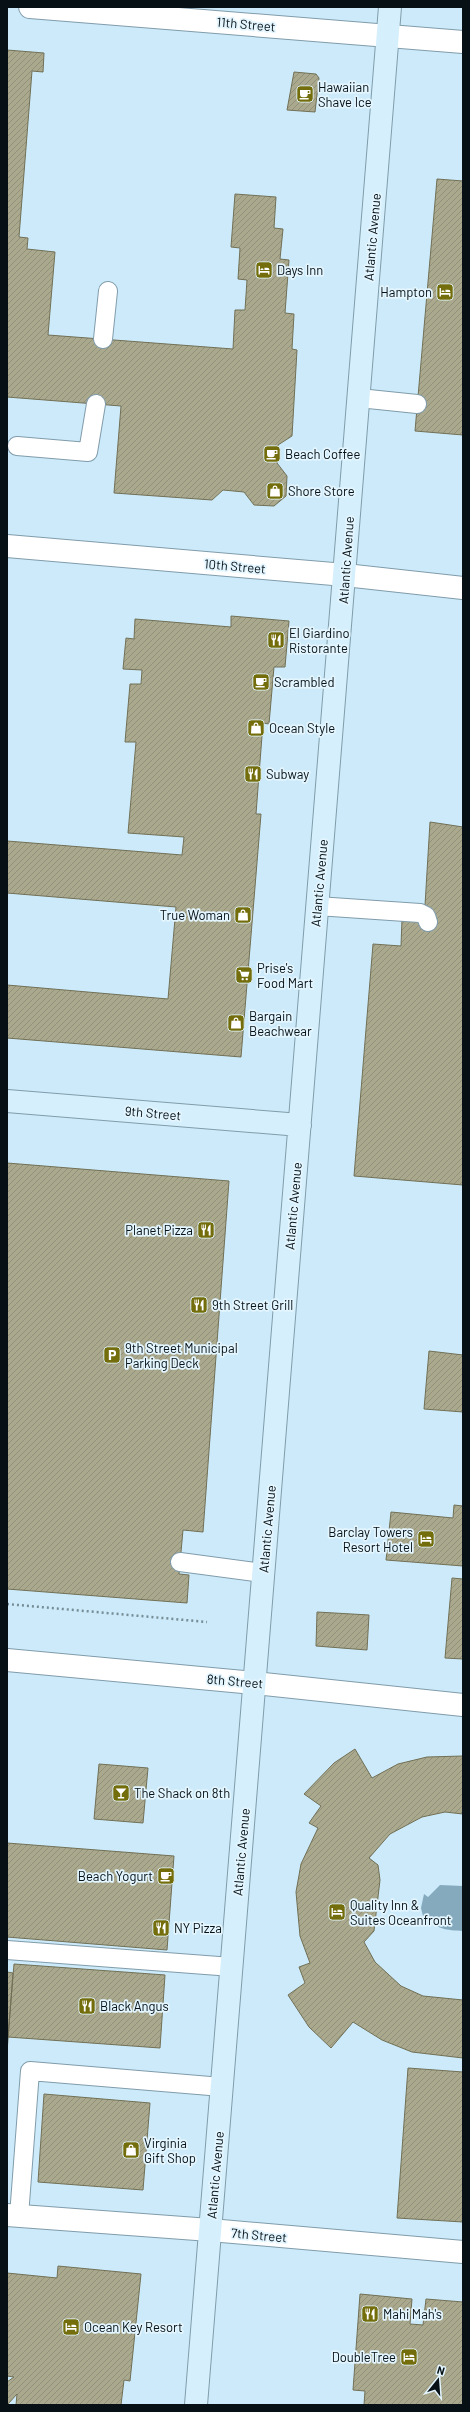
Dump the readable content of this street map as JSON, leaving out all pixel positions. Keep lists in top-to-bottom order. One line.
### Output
{"streets":{"main road":["Atlantic Avenue","9th Street"],"street":["11th Street","10th Street","8th Street","7th Street"]},"crossings":[["11th Street","Atlantic Avenue"],["Atlantic Avenue","10th Street"],["Atlantic Avenue","9th Street"],["Atlantic Avenue","8th Street"],["Atlantic Avenue","7th Street"]],"places":{"cafe":["Hawaiian Shave Ice","Beach Coffee","Scrambled","Beach Yogurt"],"hotel":["Days Inn","Hampton","Barclay Towers Resort Hotel","Quality Inn & Suites Oceanfront","Ocean Key Resort","DoubleTree"],"shop":["Shore Store","Ocean Style","True Woman","Bargain Beachwear","Virginia Gift Shop"],"restaurant":["El Giardino Ristorante","Subway","Planet Pizza","9th Street Grill","NY Pizza","Black Angus","Mahi Mah's"],"supermarket":["Prise's Food Mart"],"parking":["9th Street Municipal Parking Deck"],"bar":["The Shack on 8th"]},"north":"top"}
